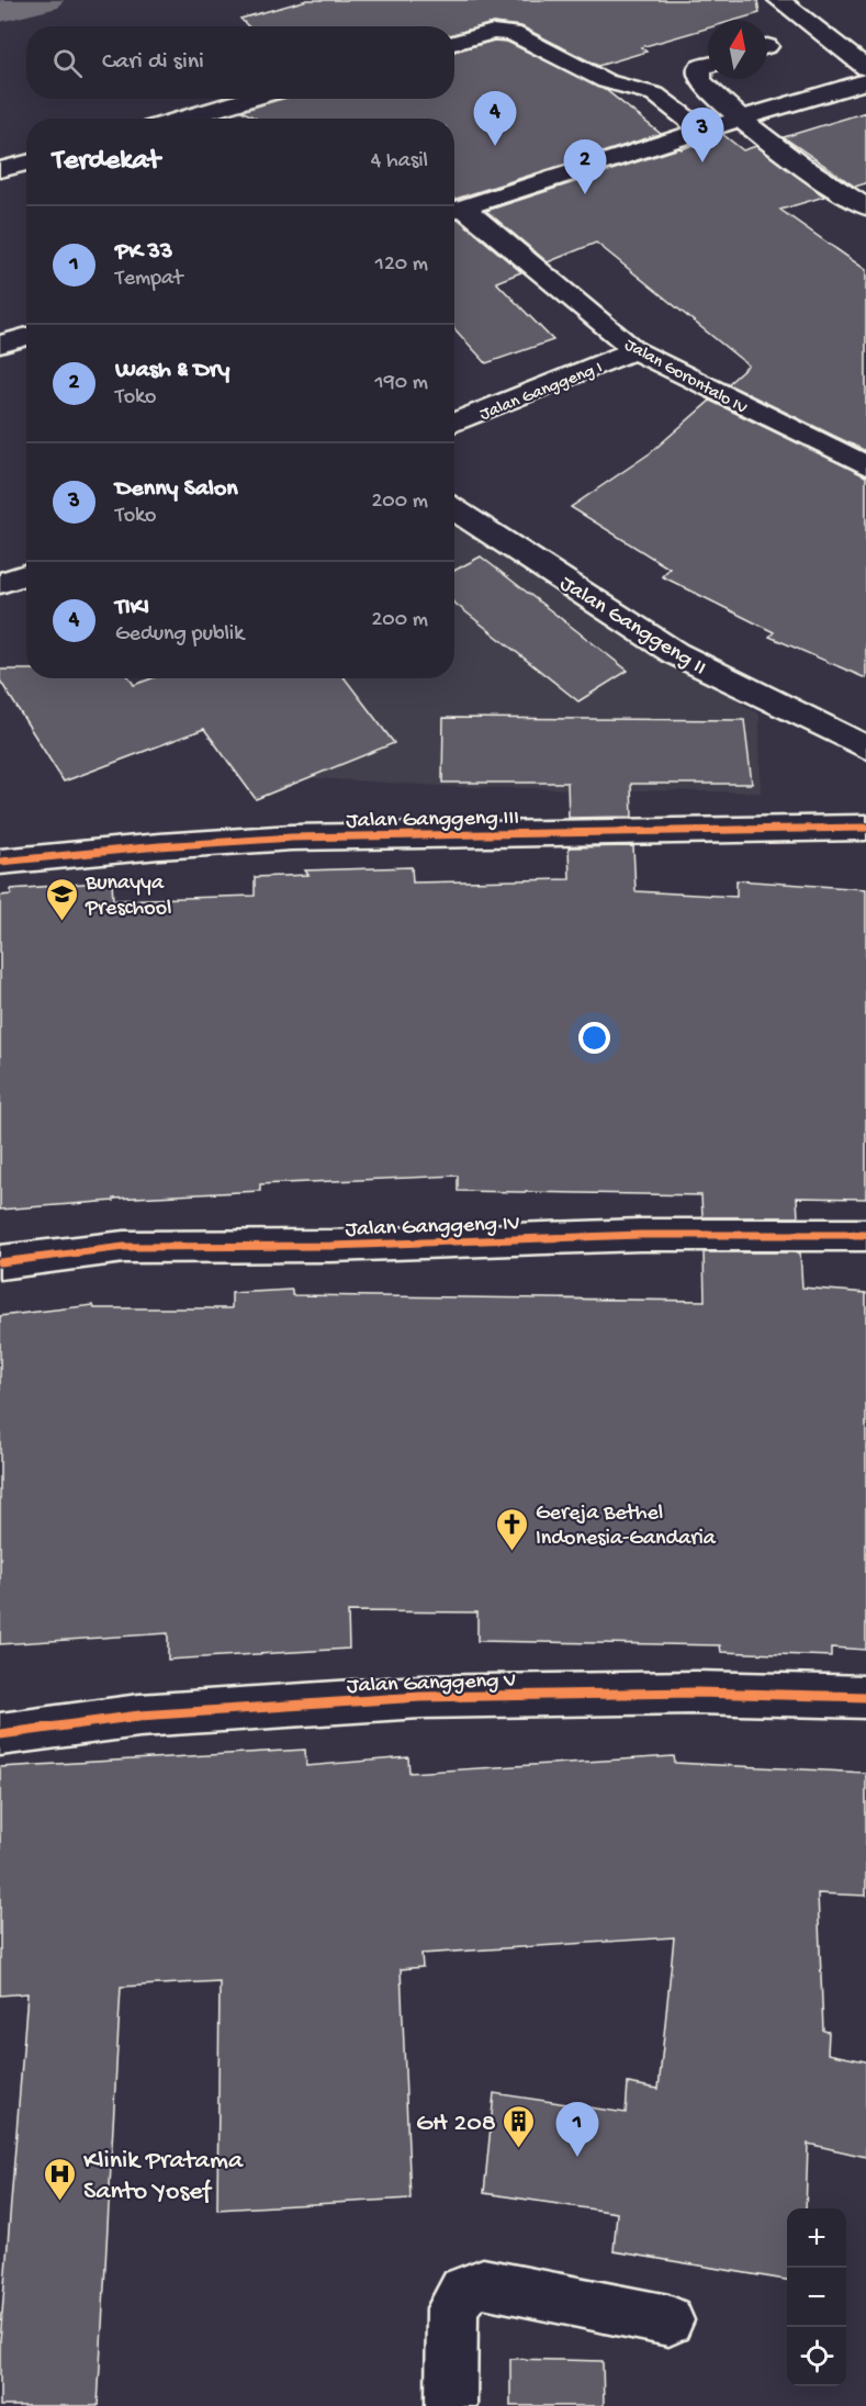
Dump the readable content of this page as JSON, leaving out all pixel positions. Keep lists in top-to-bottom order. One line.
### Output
{"streets":{"street":["Jalan Gorontalo IV","Jalan Ganggeng I","Jalan Ganggeng II","Jalan Ganggeng III","Jalan Ganggeng IV","Jalan Ganggeng V"]},"crossings":[["Jalan Gorontalo IV","Jalan Ganggeng I"]],"places":{"school or university":["Bunayya Preschool"],"church":["Gereja Bethel Indonesia-Gandaria"],"building":["GH 208"],"hospital":["Klinik Pratama Santo Yosef"]},"north":"top","page":{"search":"Cari di sini","pins":["4","3","2","1"],"heading":["Terdekat","4 hasil"],"list":[{"mark":"1","name":"PK 33","note":"Tempat","value":"120 m"},{"mark":"2","name":"Wash & Dry","note":"Toko","value":"190 m"},{"mark":"3","name":"Denny Salon","note":"Toko","value":"200 m"},{"mark":"4","name":"TIKI","note":"Gedung publik","value":"200 m"}],"map_buttons":["+","−"]}}
